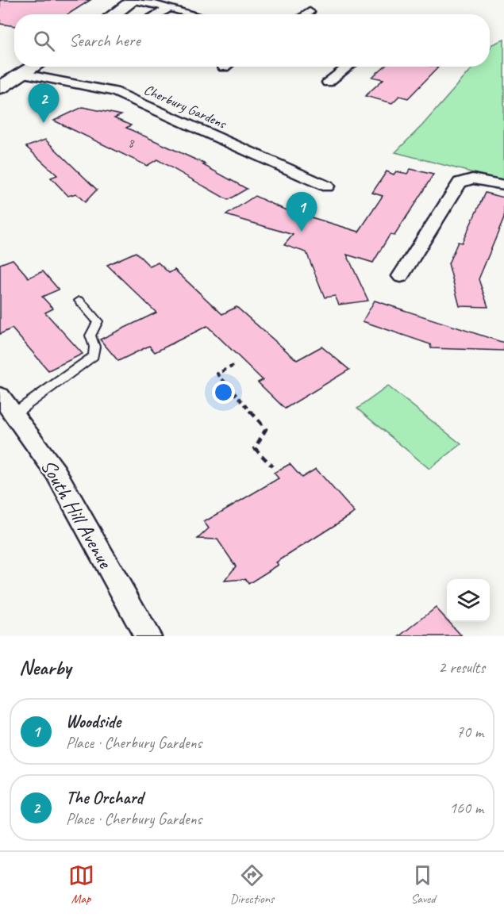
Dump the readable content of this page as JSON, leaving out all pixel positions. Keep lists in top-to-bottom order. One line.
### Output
{"streets":{"street":["Cherbury Gardens","South Hill Avenue"]},"house_numbers":["8"],"page":{"search":"Search here","pins":["2","1"],"heading":["Nearby","2 results"],"list":[{"mark":"1","name":"Woodside","note":"Place · Cherbury Gardens","value":"70 m"},{"mark":"2","name":"The Orchard","note":"Place · Cherbury Gardens","value":"160 m"}],"nav":["Map","Directions","Saved"]}}
